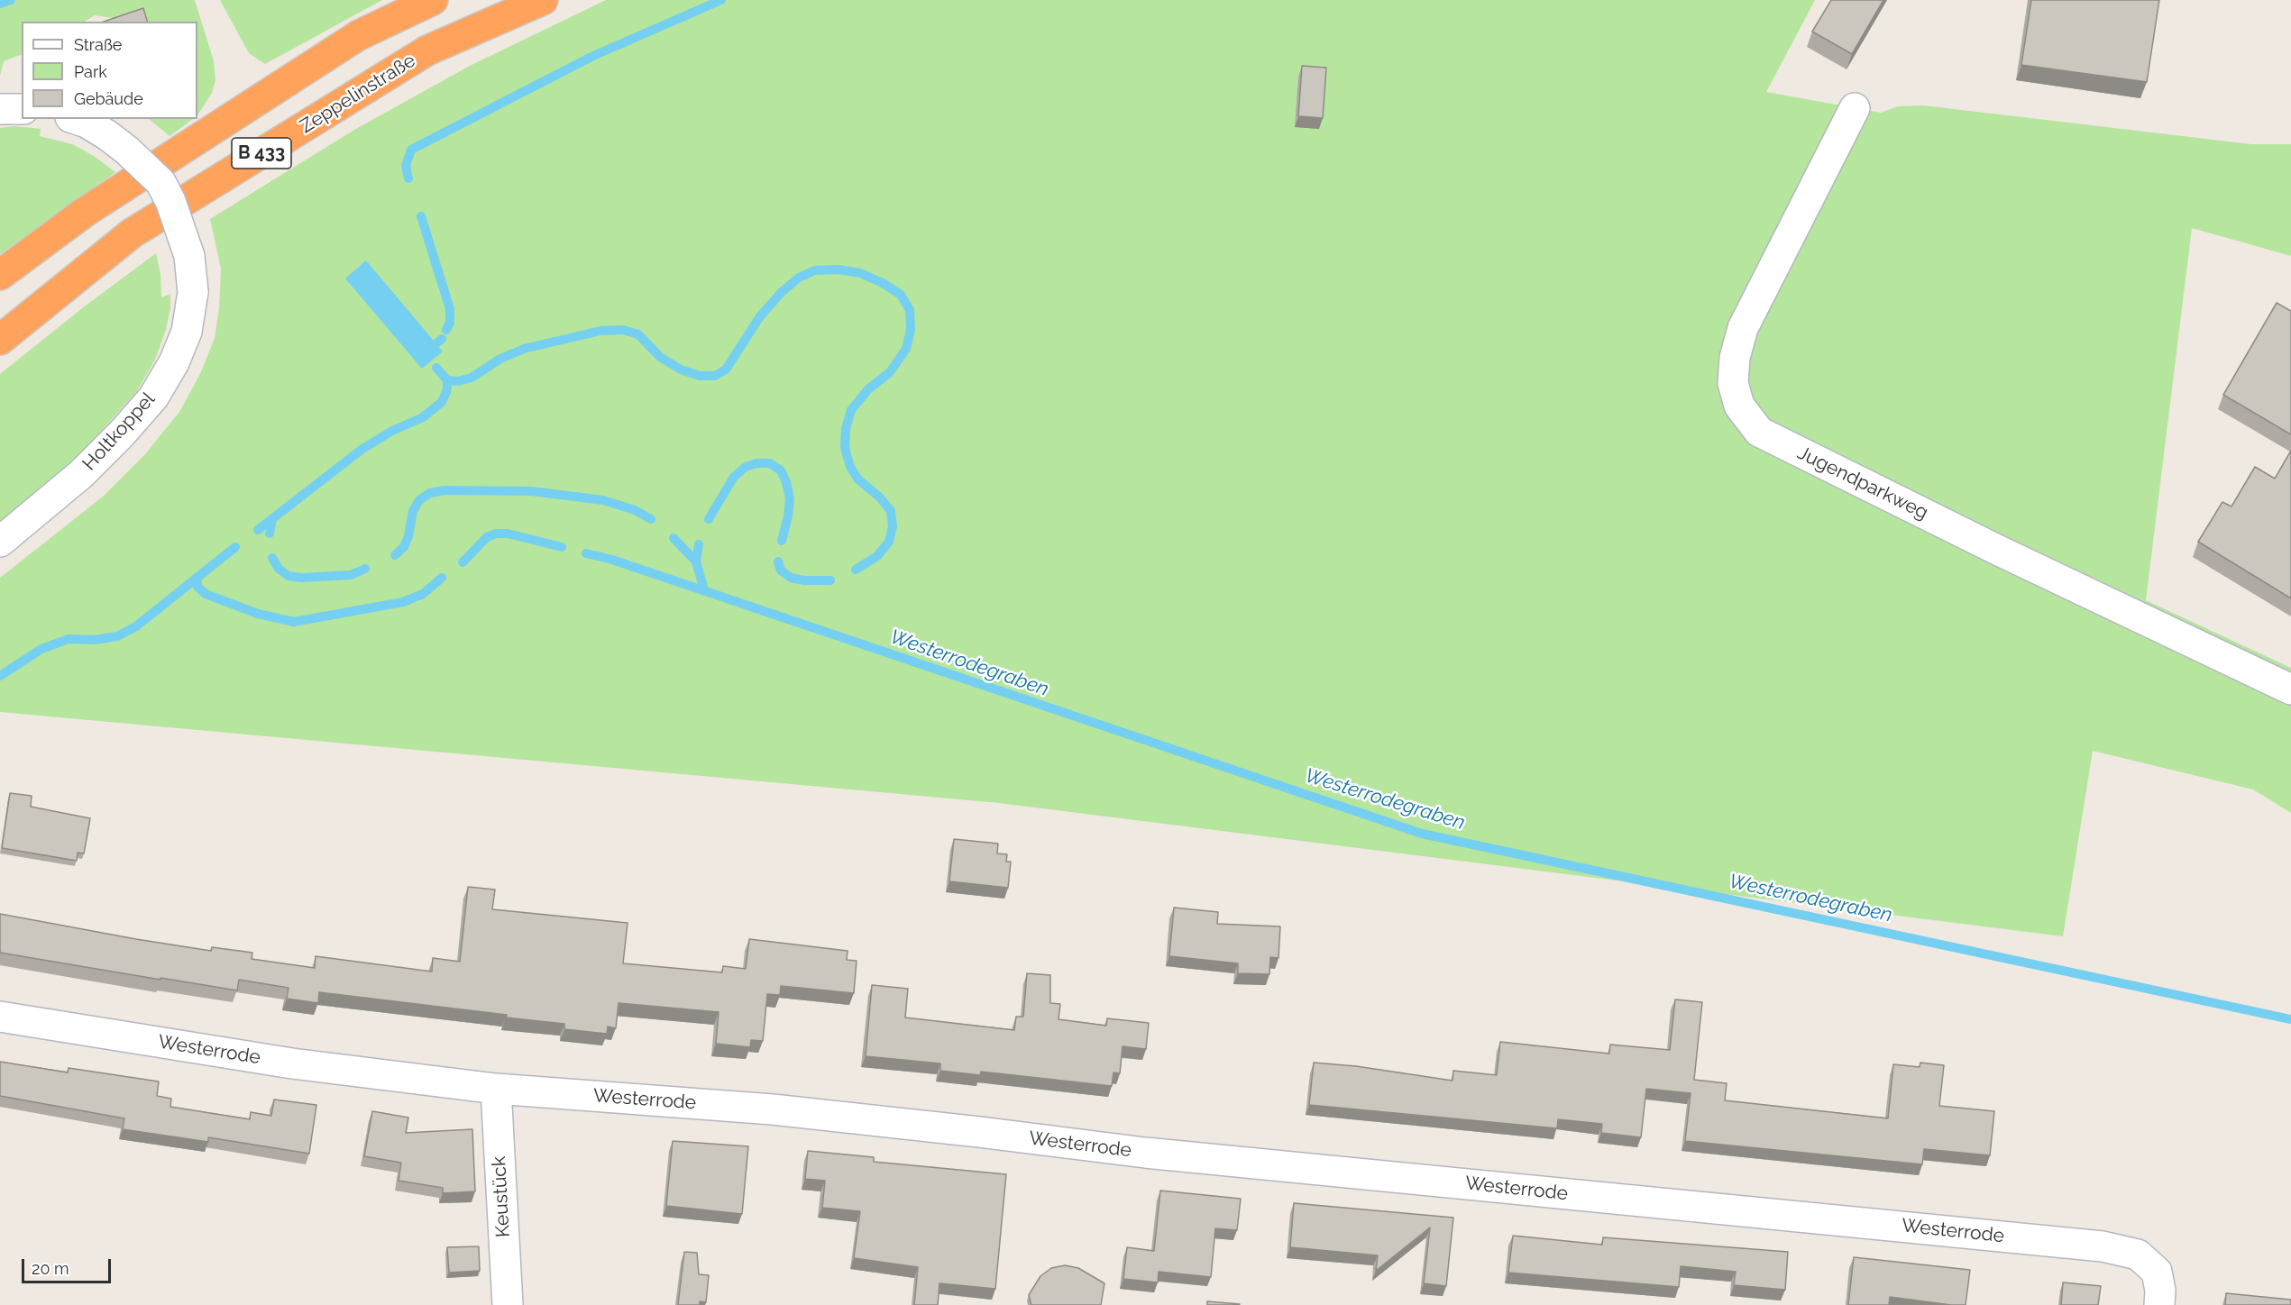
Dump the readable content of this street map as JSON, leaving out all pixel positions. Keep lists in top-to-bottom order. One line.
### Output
{"streets":{"highway":["Zeppelinstraße","B 433"],"street":["Holtkoppel","Jugendparkweg","Westerrode","Keustück"]},"crossings":[["Westerrode","Keustück"]],"water":["Westerrodegraben"],"legend":["Straße","Park","Gebäude"],"scale_bar":"20 m"}
